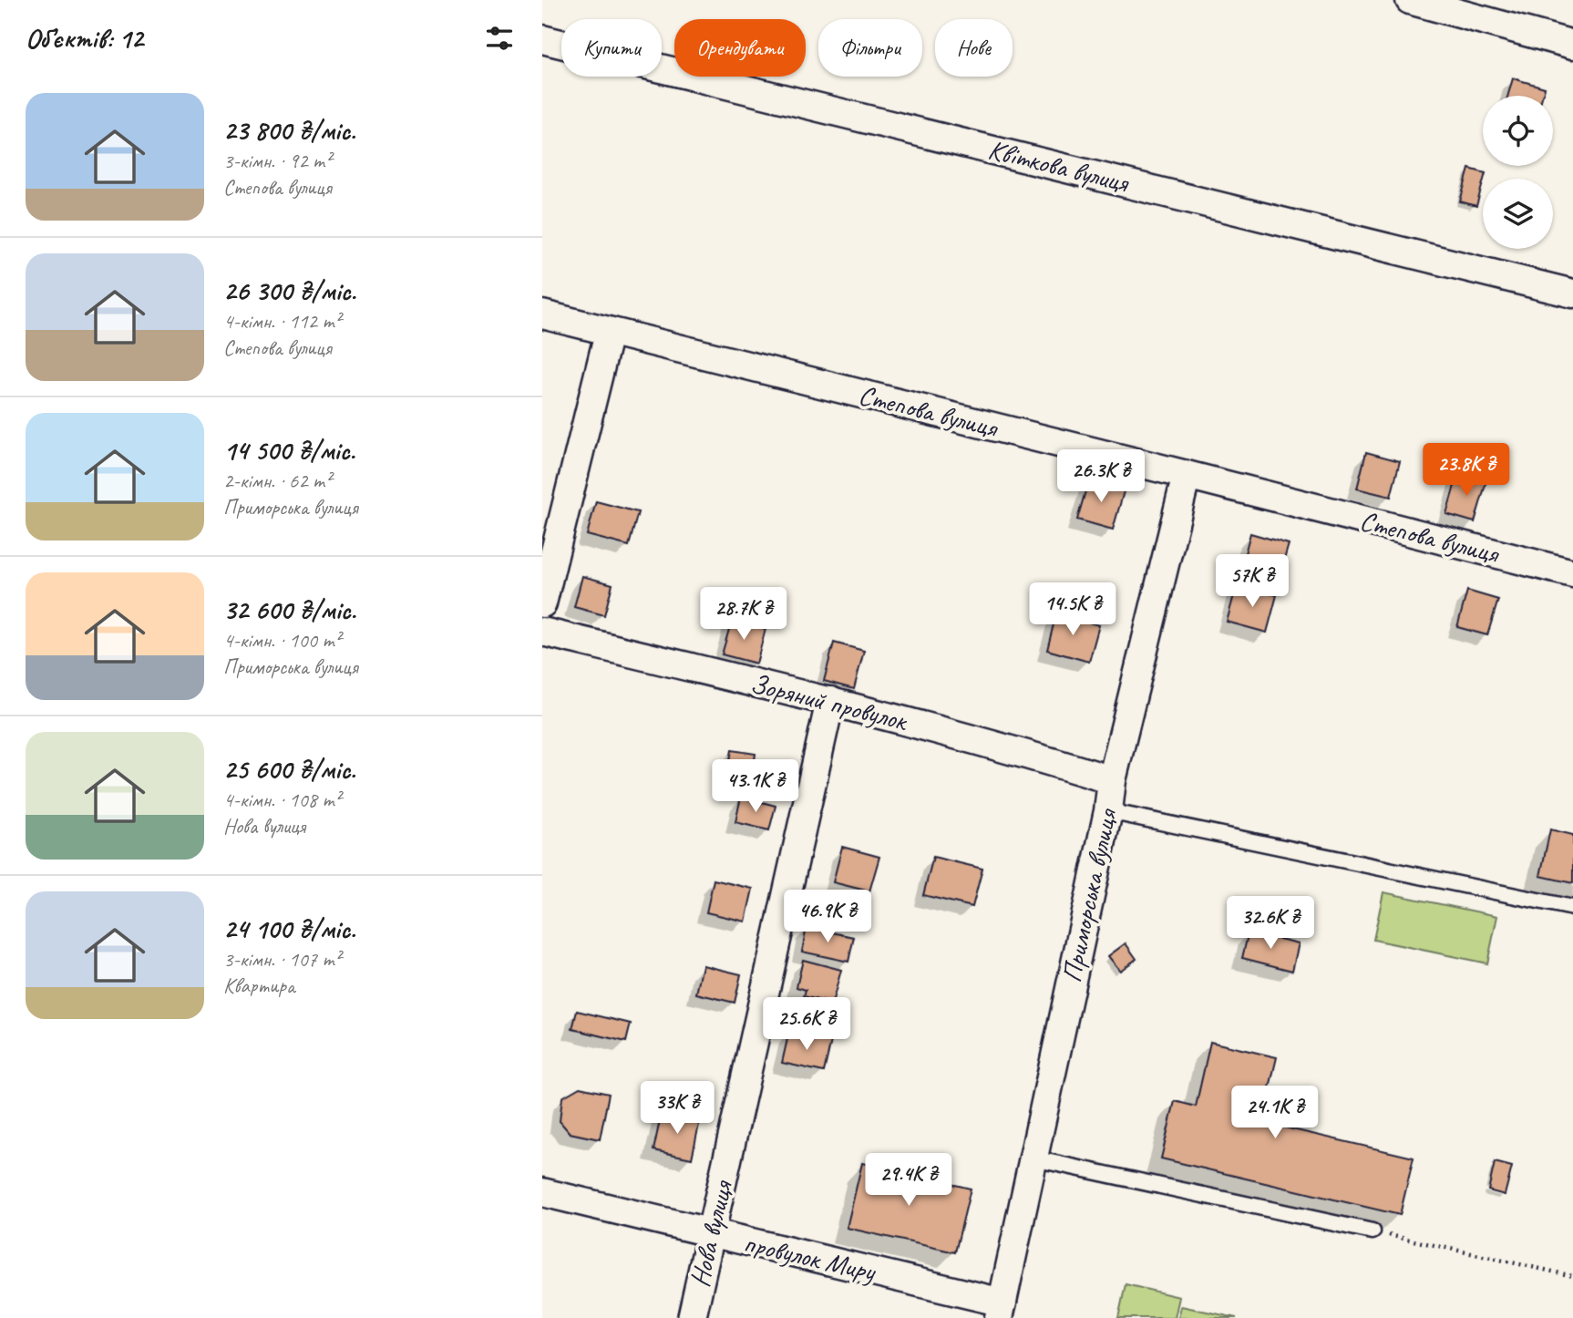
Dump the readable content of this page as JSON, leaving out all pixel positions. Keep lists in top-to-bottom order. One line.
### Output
{"streets":{"street":["Квіткова вулиця","Степова вулиця","Зоряний провулок","Приморська вулиця","Нова вулиця","провулок Миру"]},"crossings":[["Степова вулиця","Приморська вулиця"],["Зоряний провулок","Приморська вулиця"],["Зоряний провулок","Нова вулиця"],["Приморська вулиця","провулок Миру"],["Нова вулиця","провулок Миру"]],"page":{"heading":"Об’єктів: 12","chip":["Купити","Орендувати","Фільтри","Нове"],"list":[{"name":"23 800 ₴/міс.","note":"3-кімн. · 92 m² · Степова вулиця"},{"name":"26 300 ₴/міс.","note":"4-кімн. · 112 m² · Степова вулиця"},{"name":"14 500 ₴/міс.","note":"2-кімн. · 62 m² · Приморська вулиця"},{"name":"32 600 ₴/міс.","note":"4-кімн. · 100 m² · Приморська вулиця"},{"name":"25 600 ₴/міс.","note":"4-кімн. · 108 m² · Нова вулиця"},{"name":"24 100 ₴/міс.","note":"3-кімн. · 107 m² · Квартира"}],"price":["23.8K ₴","26.3K ₴","57K ₴","14.5K ₴","28.7K ₴","43.1K ₴","46.9K ₴","32.6K ₴","25.6K ₴","33K ₴","24.1K ₴","29.4K ₴"]}}
